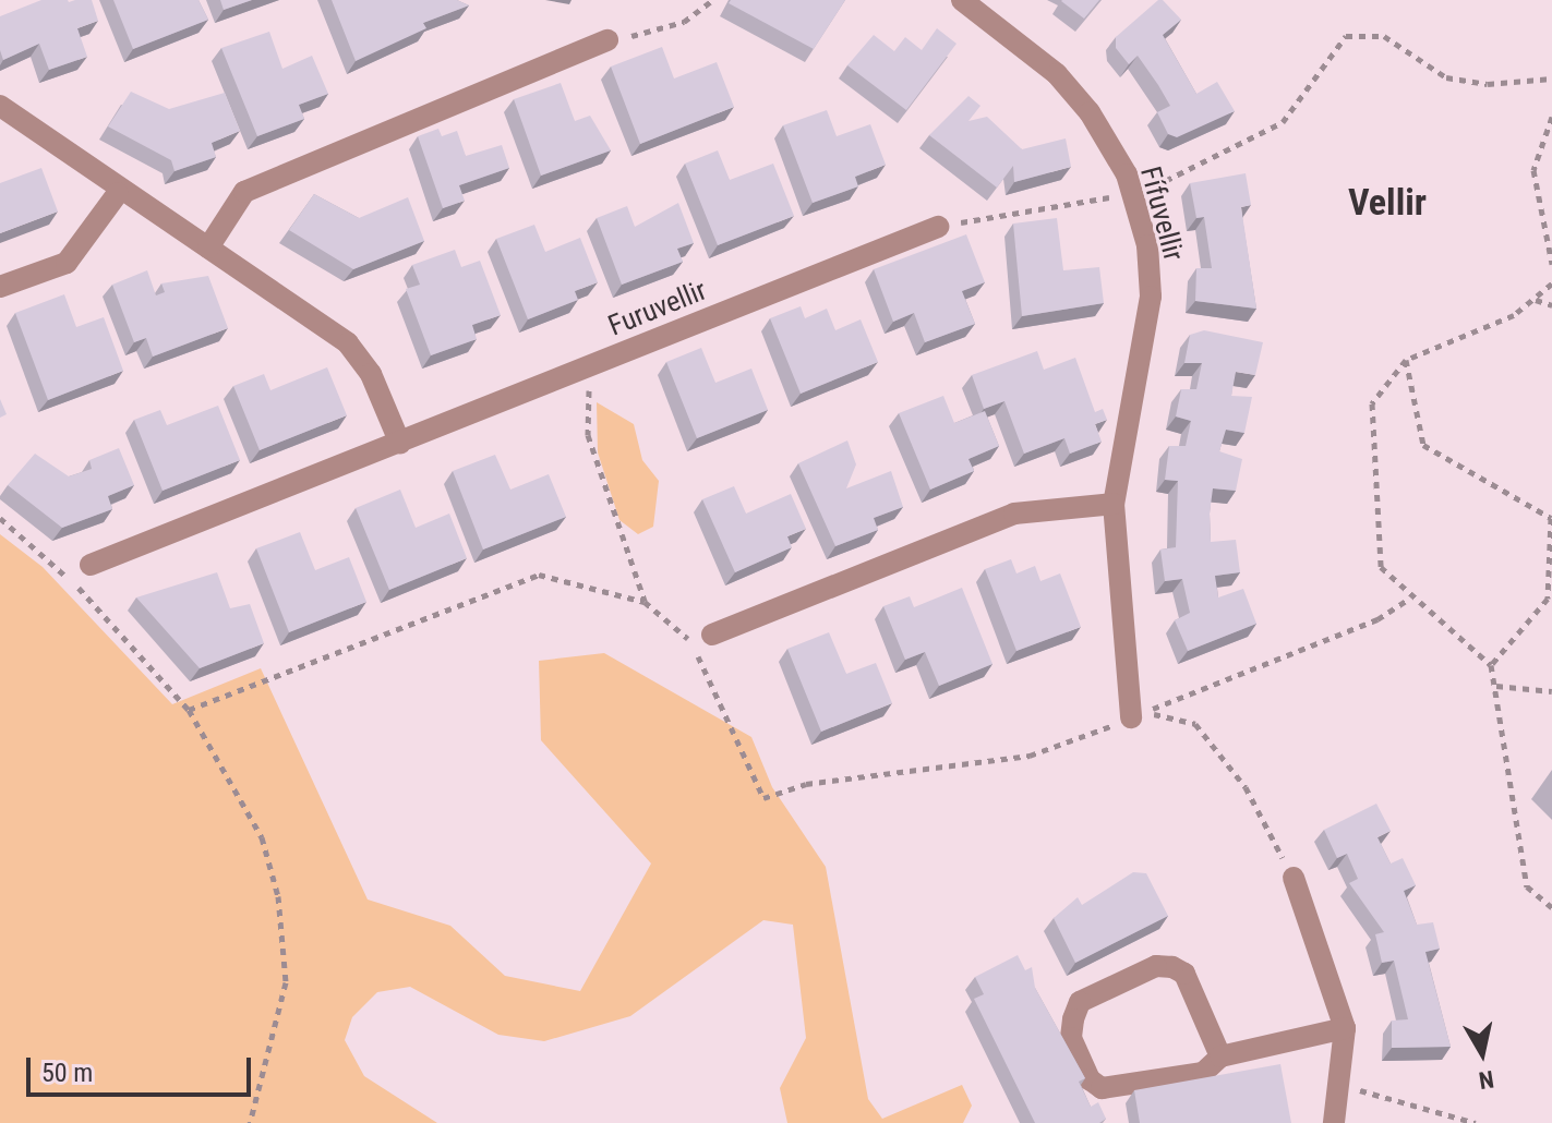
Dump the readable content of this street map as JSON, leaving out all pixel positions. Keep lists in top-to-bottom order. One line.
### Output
{"streets":{"street":["Fífuvellir","Furuvellir"]},"districts":["Vellir"],"scale_bar":"50 m","north":"bottom"}
